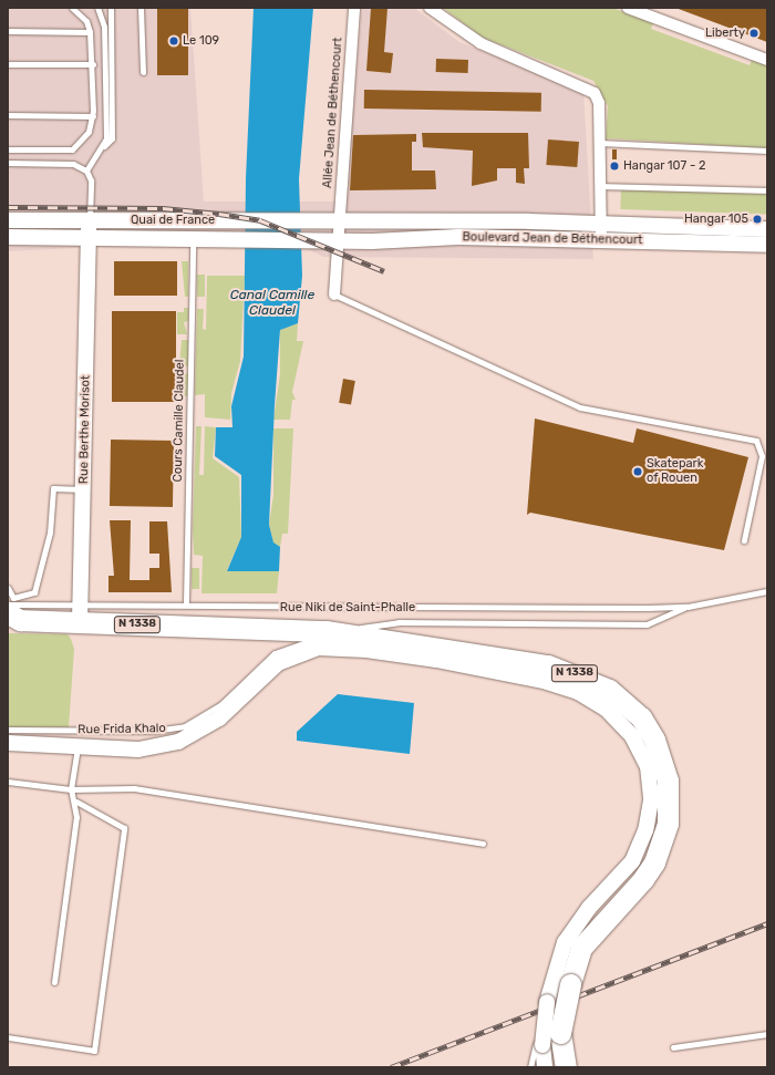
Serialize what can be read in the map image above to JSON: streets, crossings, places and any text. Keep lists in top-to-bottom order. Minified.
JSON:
{"streets":{"highway":["N 1338"],"main road":["Quai de France","Boulevard Jean de Béthencourt","Rue Berthe Morisot","Rue Frida Khalo"],"street":["Allée Jean de Béthencourt"],"lane":["Cours Camille Claudel","Rue Niki de Saint-Phalle"]},"crossings":[["Allée Jean de Béthencourt","Quai de France"],["Allée Jean de Béthencourt","Boulevard Jean de Béthencourt"],["Quai de France","Boulevard Jean de Béthencourt"],["Quai de France","Cours Camille Claudel"],["Quai de France","Rue Berthe Morisot"],["Rue Berthe Morisot","Rue Niki de Saint-Phalle"],["Rue Berthe Morisot","N 1338"],["Rue Niki de Saint-Phalle","N 1338"],["Rue Niki de Saint-Phalle","Rue Frida Khalo"],["N 1338","Rue Frida Khalo"]],"water":["Canal Camille Claudel"],"places":["Liberty","Le 109","Hangar 107 - 2","Hangar 105","Skatepark of Rouen"]}
